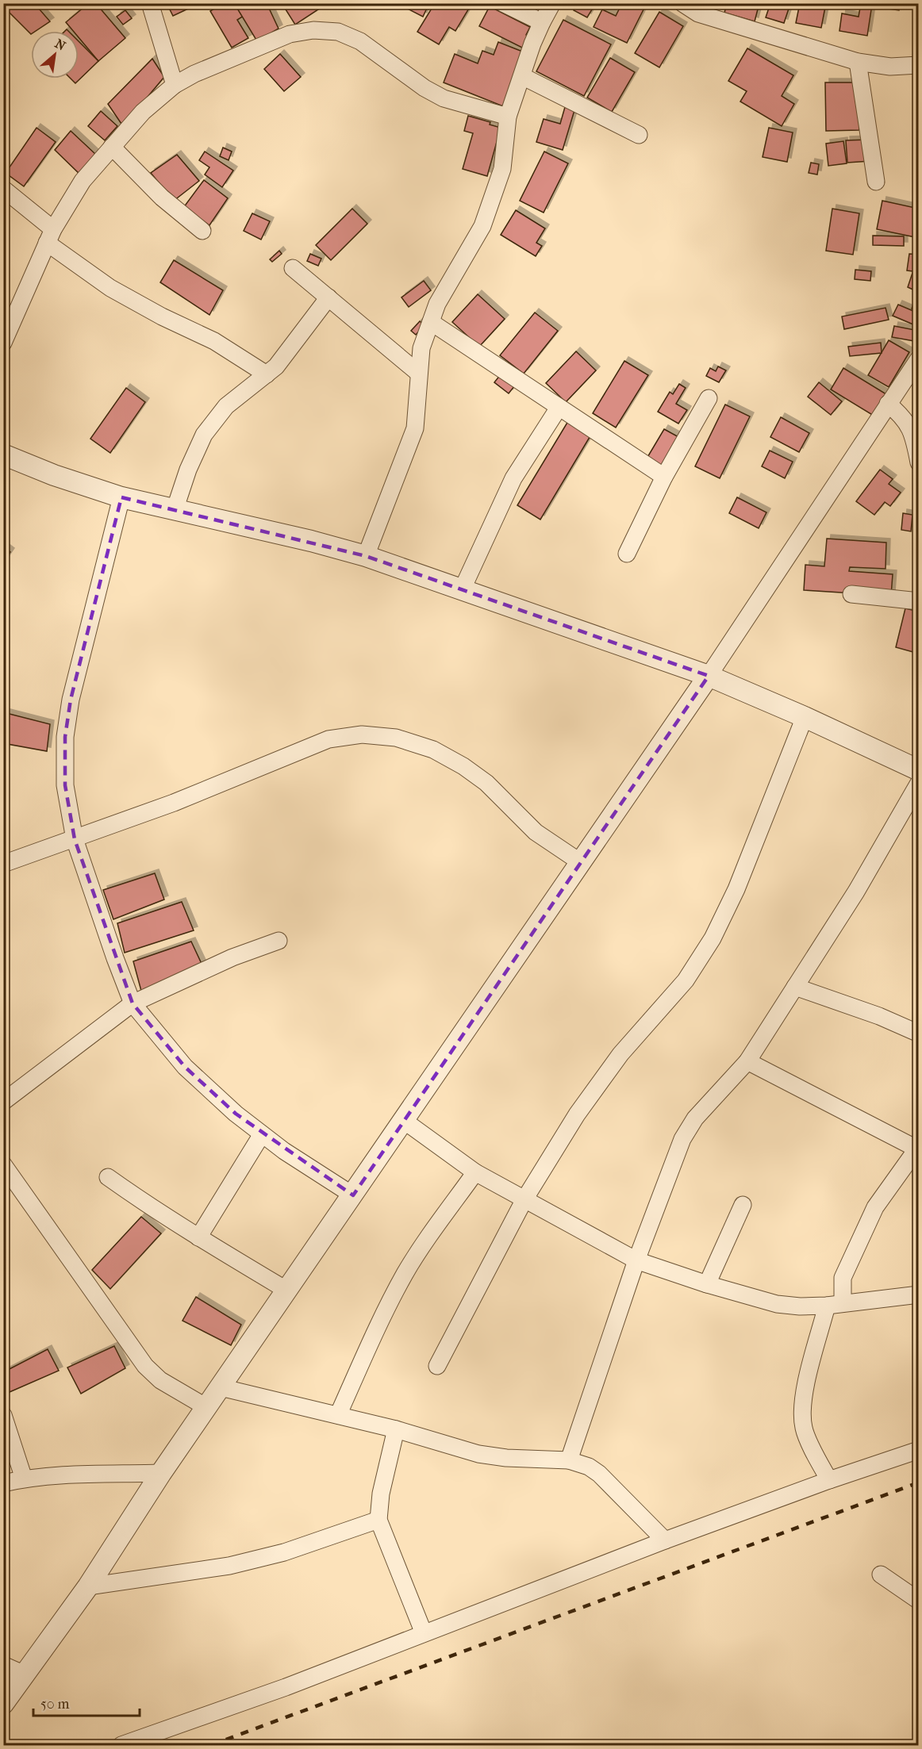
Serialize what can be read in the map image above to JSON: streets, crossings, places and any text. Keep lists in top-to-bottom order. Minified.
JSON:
{"scale_bar":"50 m","north":"top right"}
